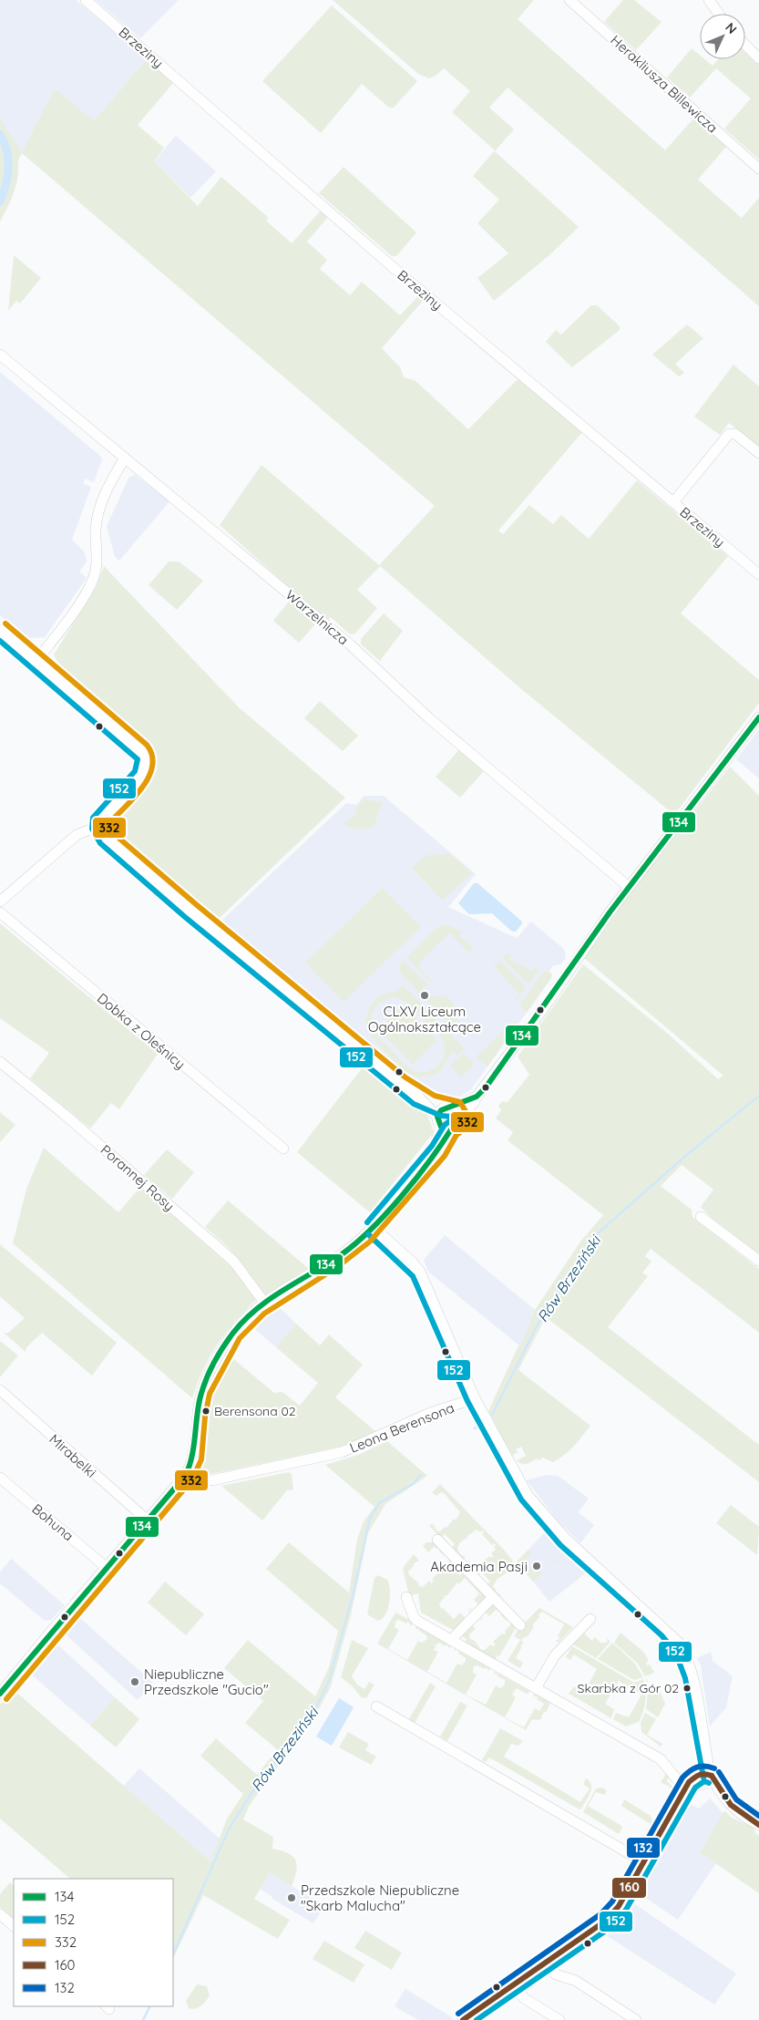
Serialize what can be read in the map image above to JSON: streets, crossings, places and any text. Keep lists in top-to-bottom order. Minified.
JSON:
{"streets":{"street":["Brzeziny","Herakliusza Billewicza","Warzelnicza","Dobka z Oleśnicy","Porannej Rosy","Leona Berensona","Mirabelki","Bohuna"]},"water":["Rów Brzeziński"],"places":["CLXV Liceum Ogólnokształcące","Berensona 02","Akademia Pasji","Niepubliczne Przedszkole \"Gucio\"","Skarbka z Gór 02","Przedszkole Niepubliczne \"Skarb Malucha\""],"lines":["transit line 332","transit line 152","transit line 134","transit line 132","transit line 160"],"legend":["134","152","332","160","132"],"north":"top right"}
